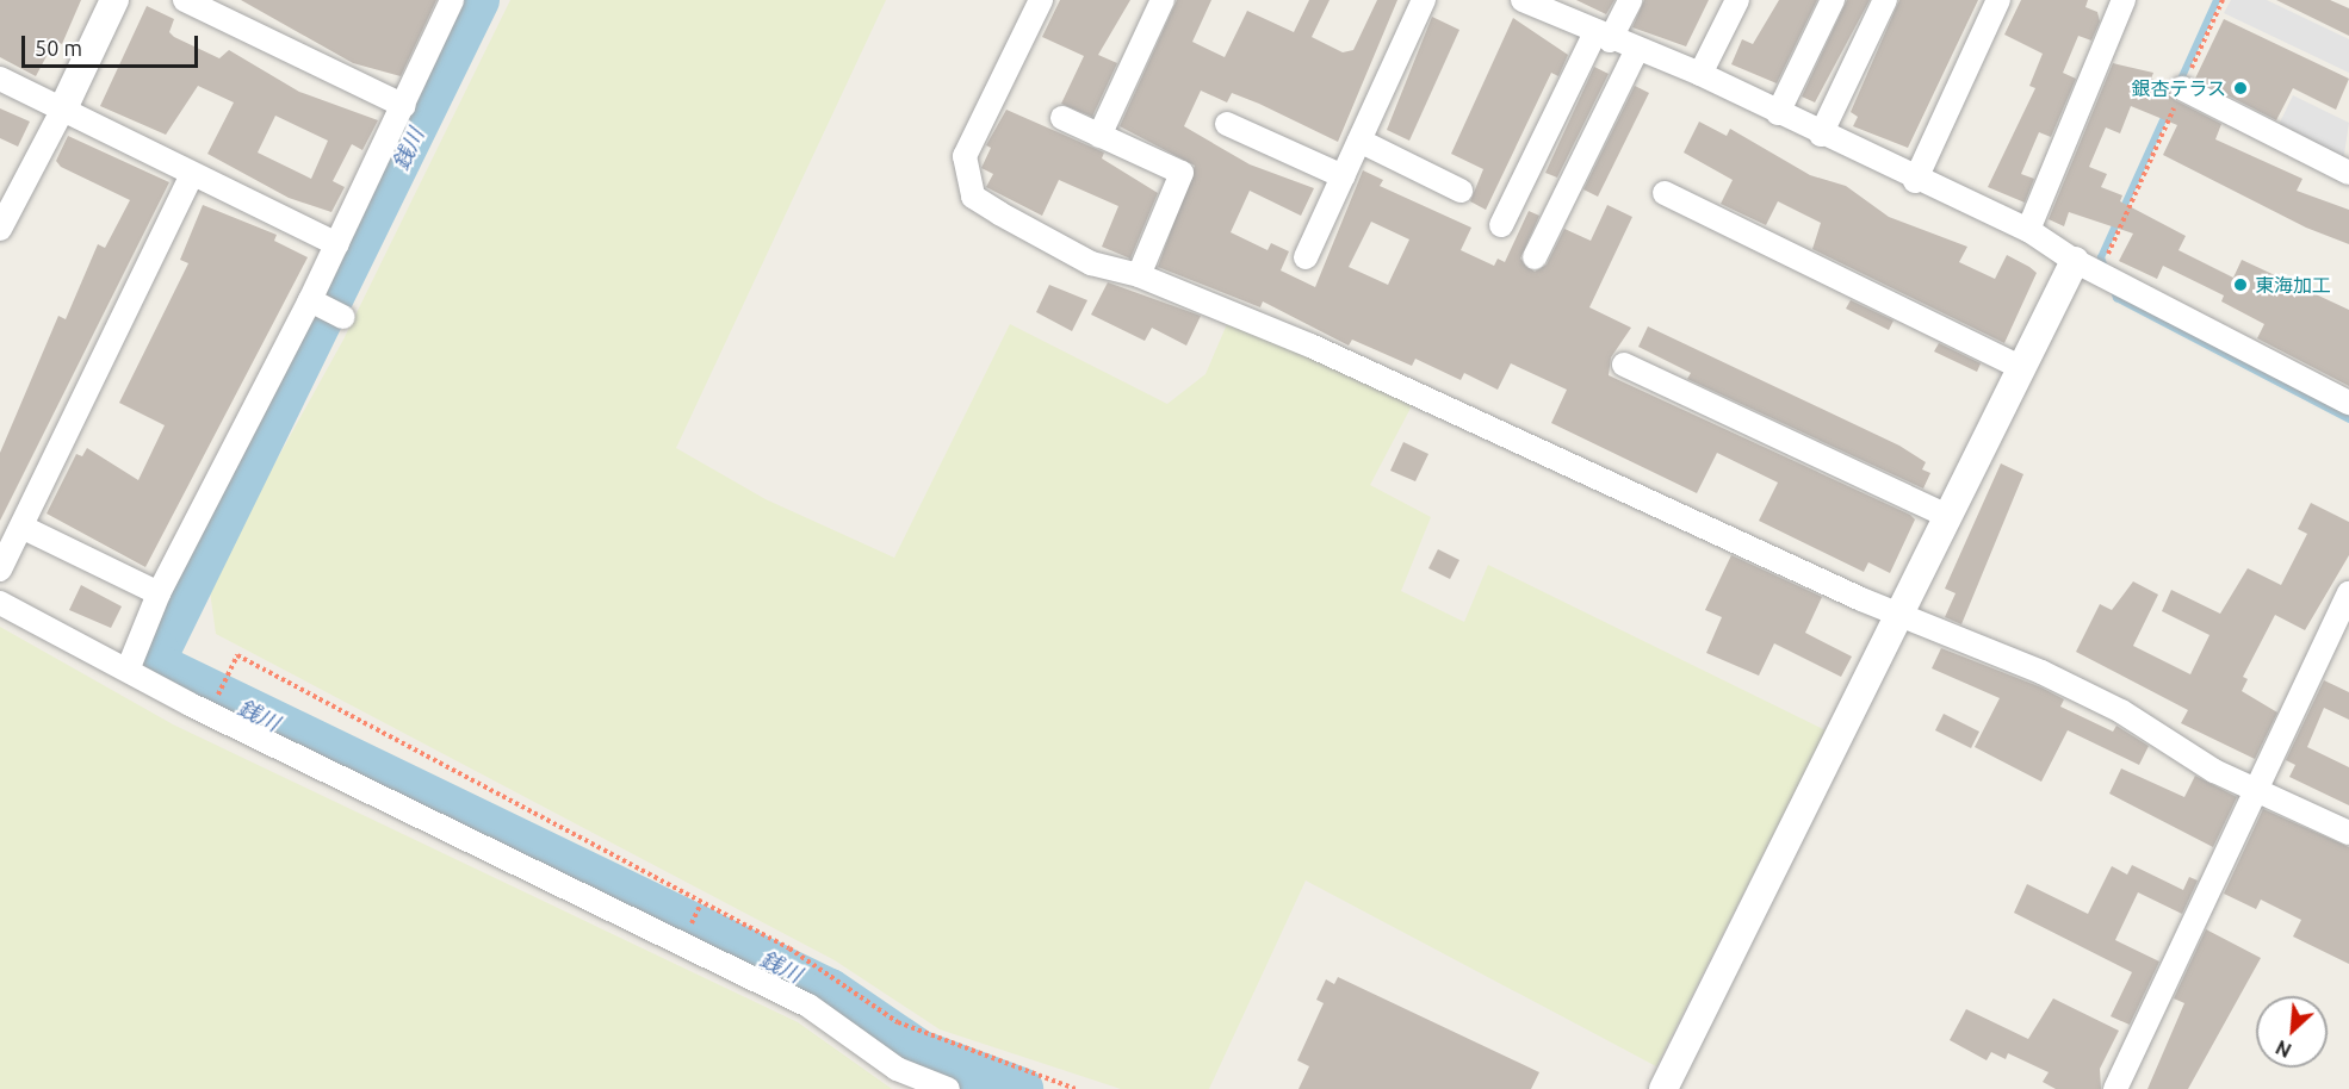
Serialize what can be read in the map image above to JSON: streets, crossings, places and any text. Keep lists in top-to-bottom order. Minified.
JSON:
{"water":["銭川"],"places":["銀杏テラス","東海加工"],"scale_bar":"50 m","north":"bottom left"}
